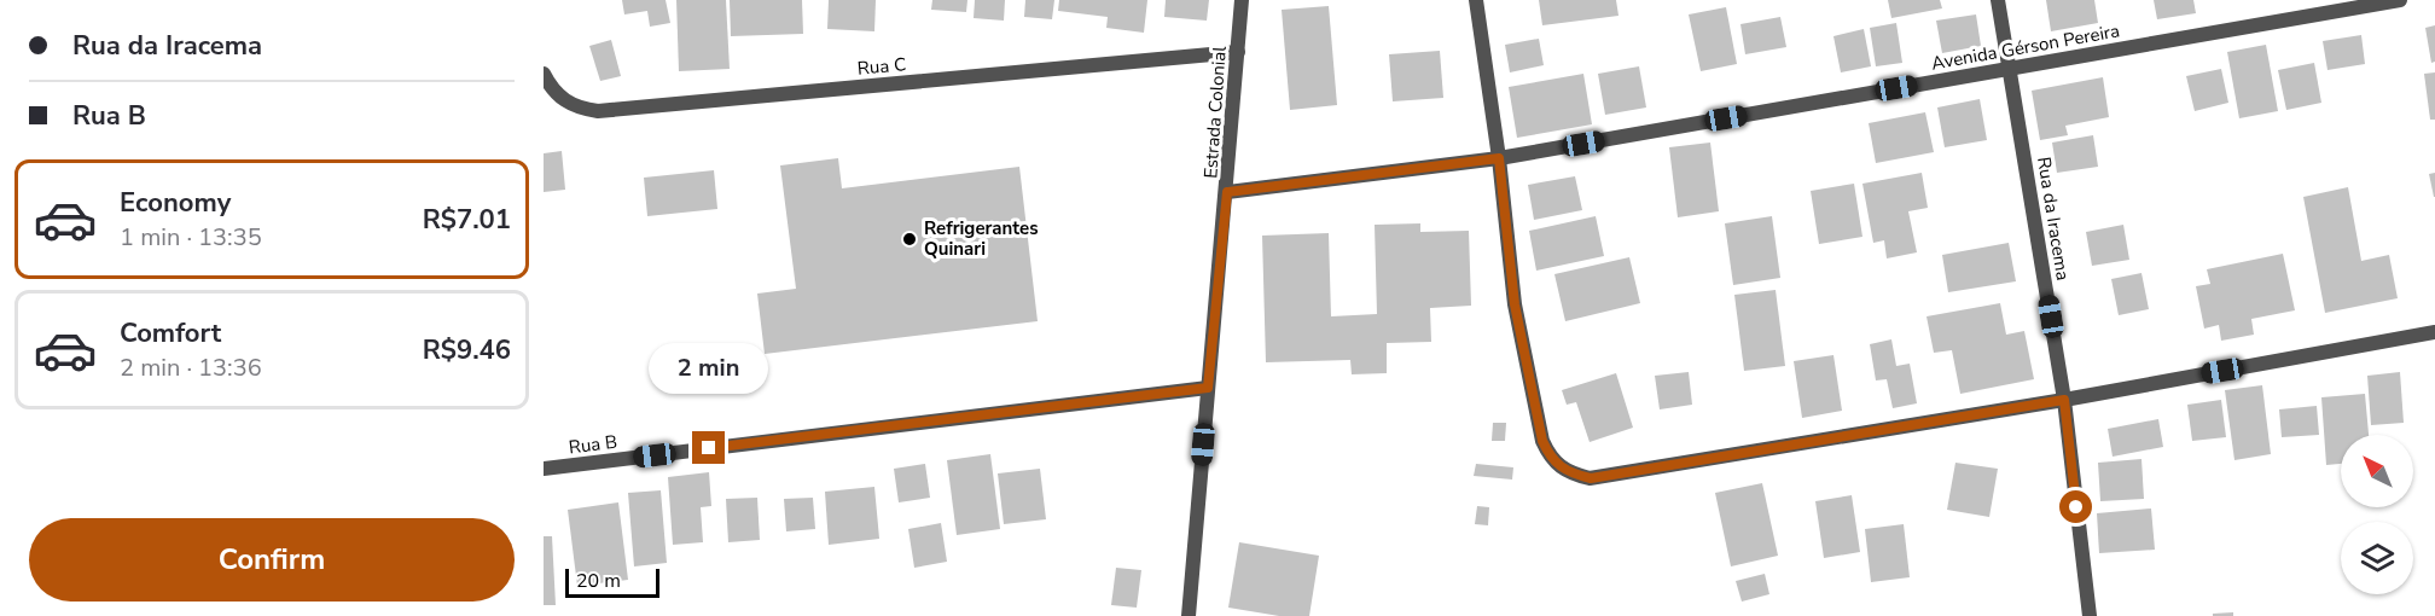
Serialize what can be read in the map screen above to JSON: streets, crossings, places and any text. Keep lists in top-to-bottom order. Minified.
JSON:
{"streets":{"street":["Avenida Gérson Pereira","Rua C","Estrada Colonial","Rua da Iracema","Rua B"]},"crossings":[["Avenida Gérson Pereira","Estrada Colonial"],["Avenida Gérson Pereira","Rua da Iracema"],["Rua C","Estrada Colonial"],["Estrada Colonial","Rua B"]],"places":["Refrigerantes Quinari"],"scale_bar":"20 m","north":"top left","page":{"banner":["Rua da Iracema","Rua B"],"list":[{"name":"Economy","note":"1 min · 13:35","value":"R$7.01"},{"name":"Comfort","note":"2 min · 13:36","value":"R$9.46"}],"bubble":"2 min","buttons":"Confirm","scale":"20 m"}}
